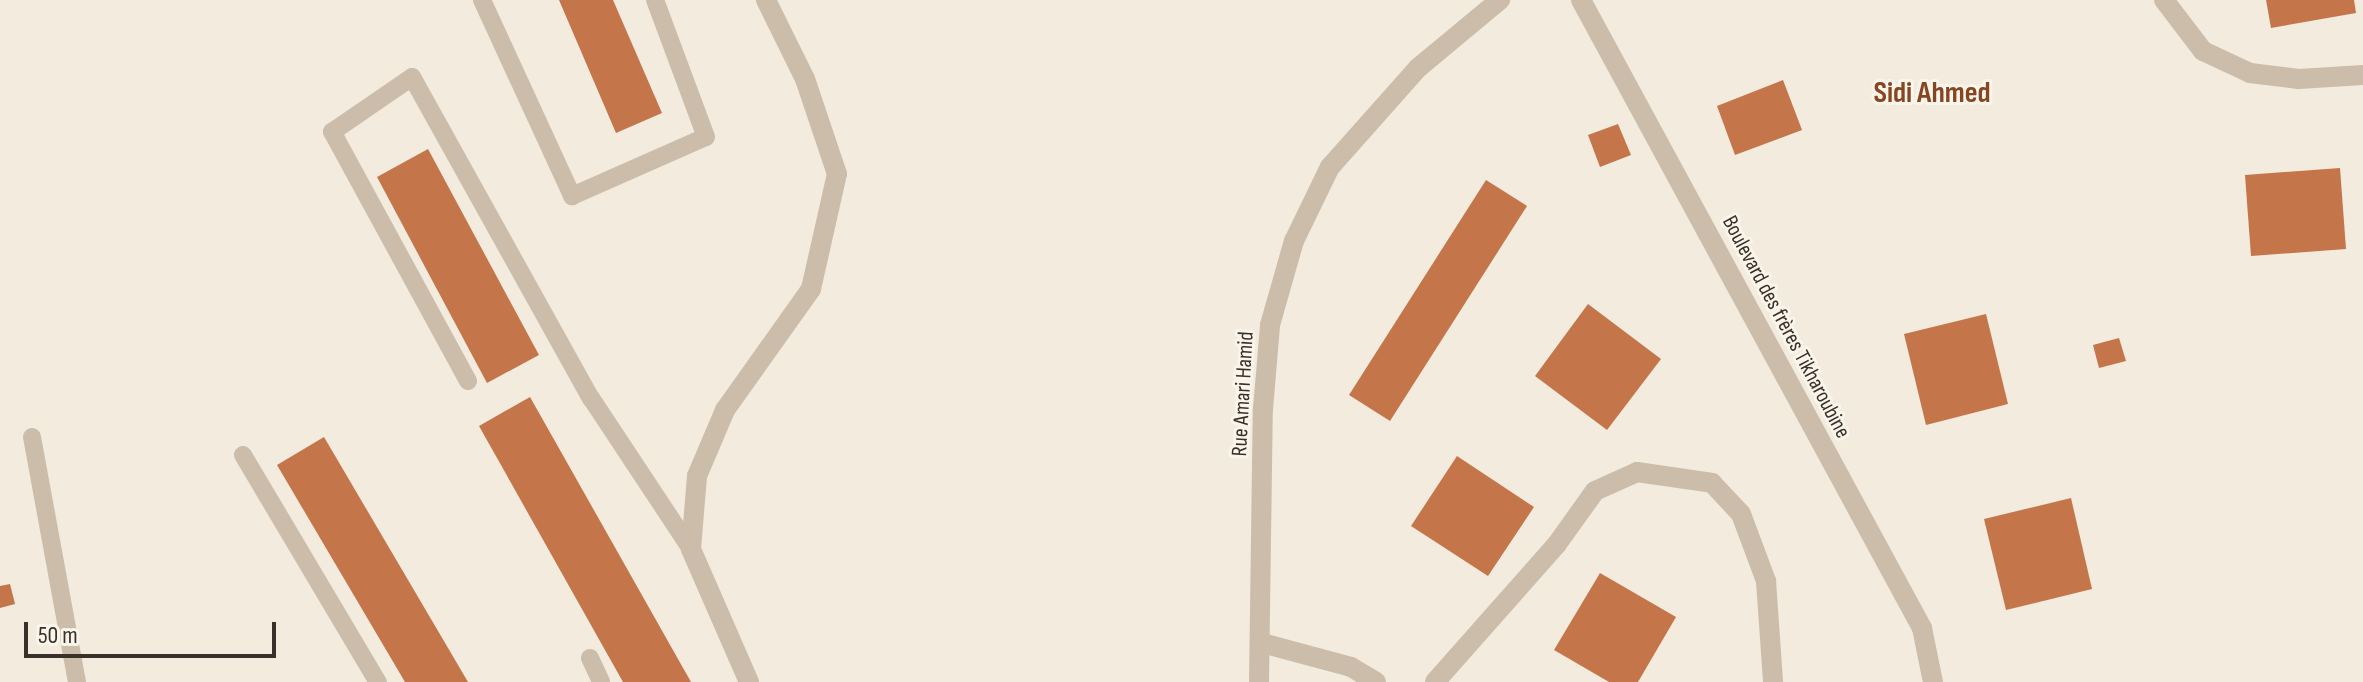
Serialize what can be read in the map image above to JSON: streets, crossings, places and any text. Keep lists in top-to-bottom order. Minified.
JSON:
{"streets":{"street":["Boulevard des frères Tikharoubine","Rue Amari Hamid"]},"districts":["Sidi Ahmed"],"scale_bar":"50 m"}
